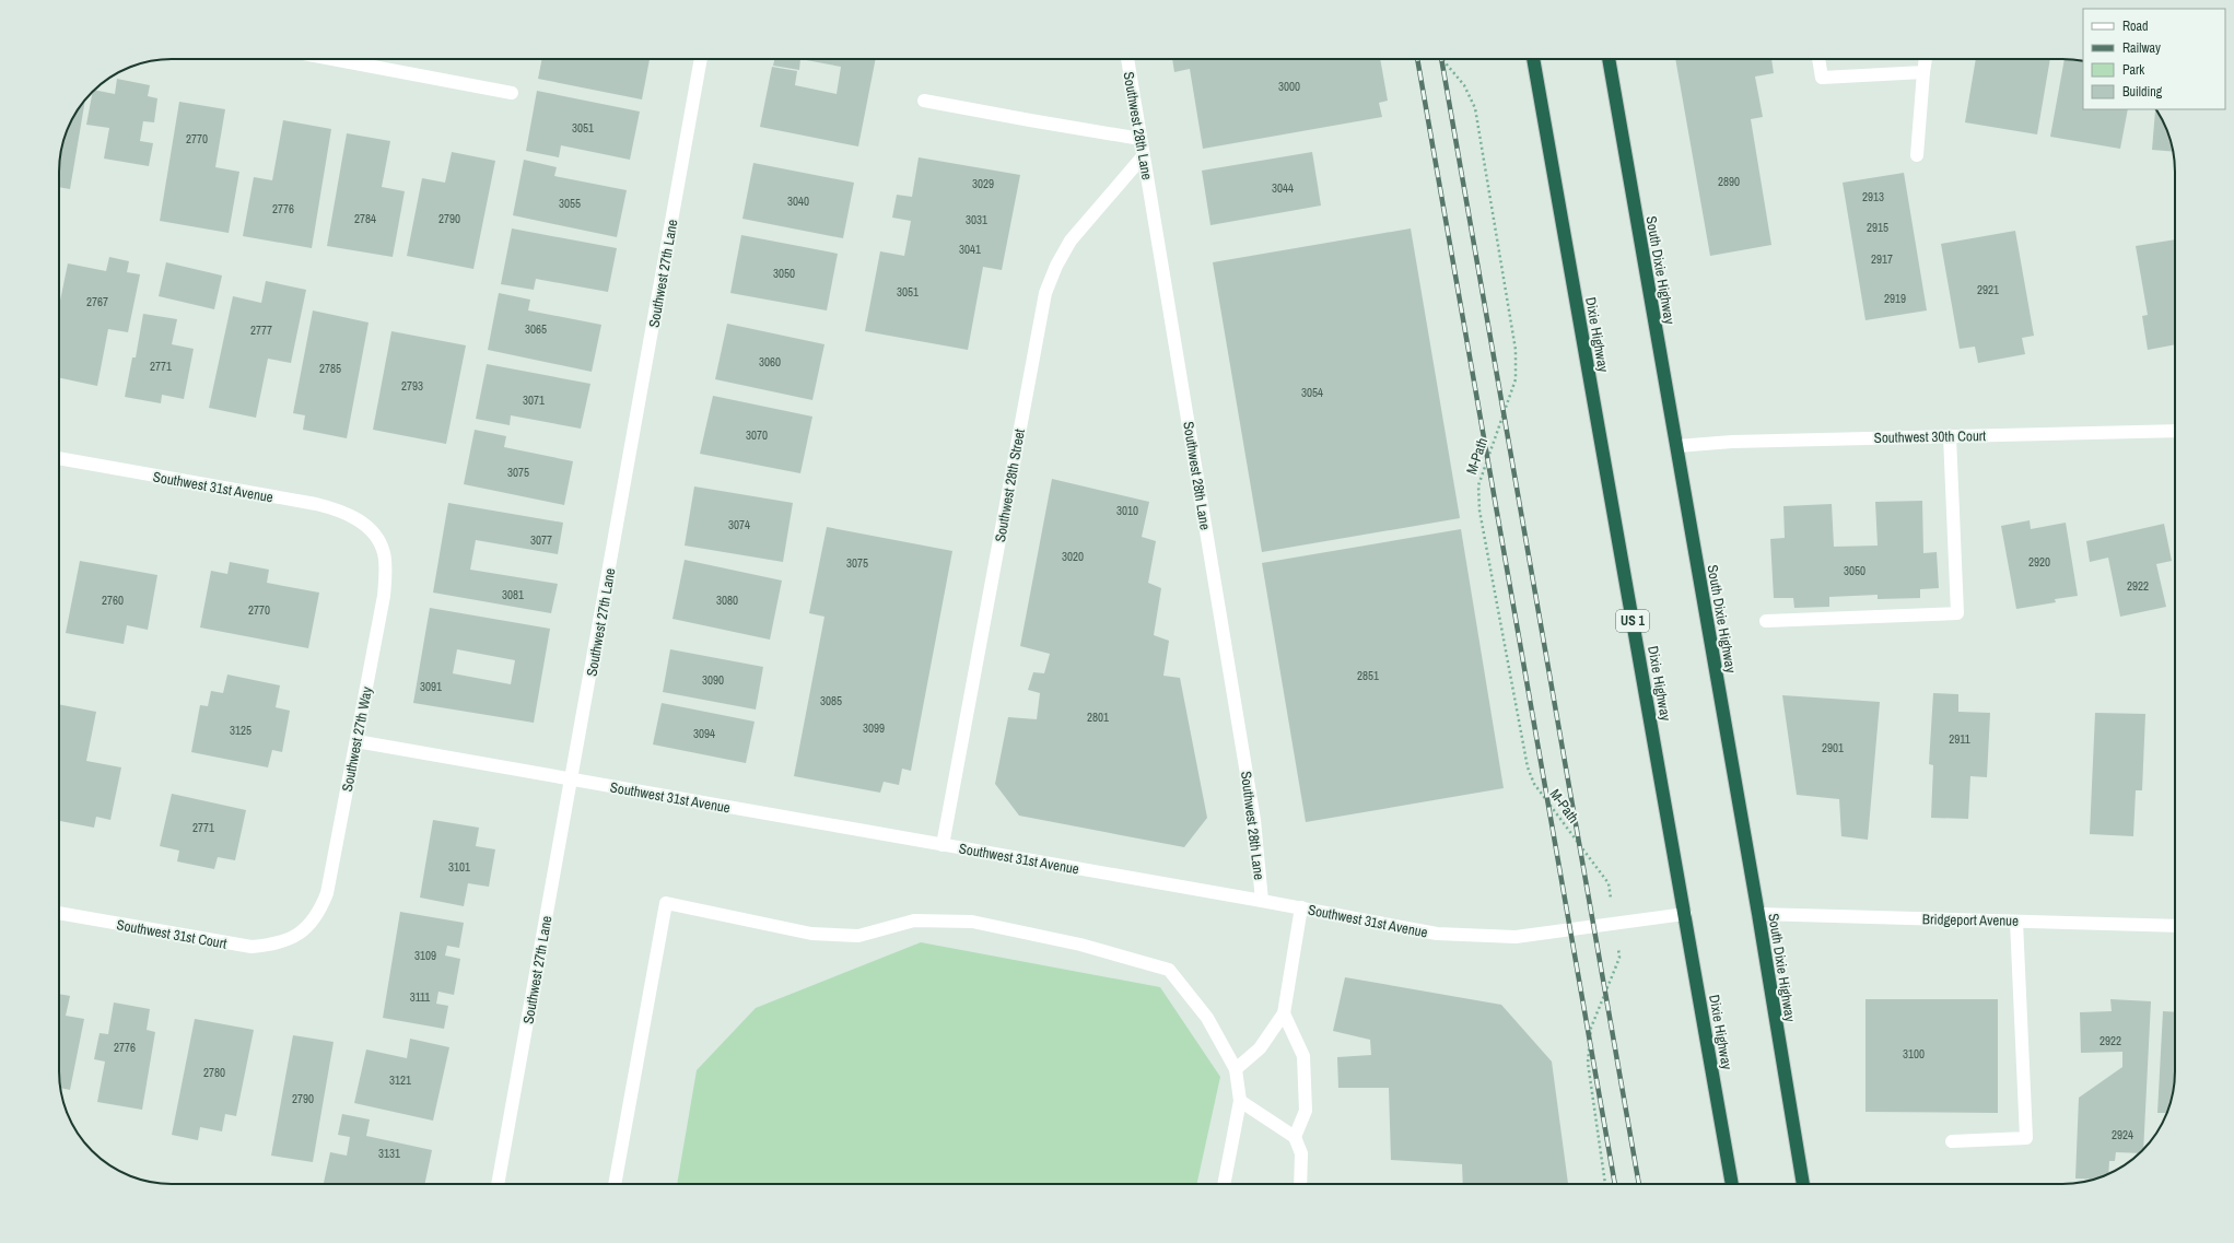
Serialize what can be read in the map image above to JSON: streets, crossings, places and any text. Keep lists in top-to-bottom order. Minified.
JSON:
{"streets":{"highway":["South Dixie Highway","Dixie Highway","US 1"],"street":["Southwest 28th Lane","Southwest 27th Lane","Southwest 30th Court","Southwest 28th Street","Southwest 31st Avenue","Southwest 27th Way","Bridgeport Avenue","Southwest 31st Court"],"path":["M-Path"]},"crossings":[["Southwest 28th Lane","Southwest 28th Street"],["Southwest 28th Lane","Southwest 31st Avenue"],["South Dixie Highway","Southwest 30th Court"],["South Dixie Highway","Bridgeport Avenue"],["Southwest 27th Lane","Southwest 31st Avenue"],["Dixie Highway","Southwest 31st Avenue"],["Southwest 28th Street","Southwest 31st Avenue"],["Southwest 31st Avenue","Southwest 27th Way"],["Southwest 27th Way","Southwest 31st Court"]],"house_numbers":["3000","3051","2770","2890","3029","3044","2913","3040","3055","2776","2784","2790","3031","2915","3041","2917","3050","2921","3051","2919","2767","3065","2777","3060","2771","2785","2793","3054","3071","3070","3075","3010","3074","3077","3020","2920","3075","3050","2922","3081","2760","3080","2770","2851","3090","3091","3085","2801","3099","3125","3094","2911","2901","2771","3101","3109","3111","2922","2776","3100","2780","3121","2790","2924","3131"],"legend":["Road","Railway","Park","Building"]}
